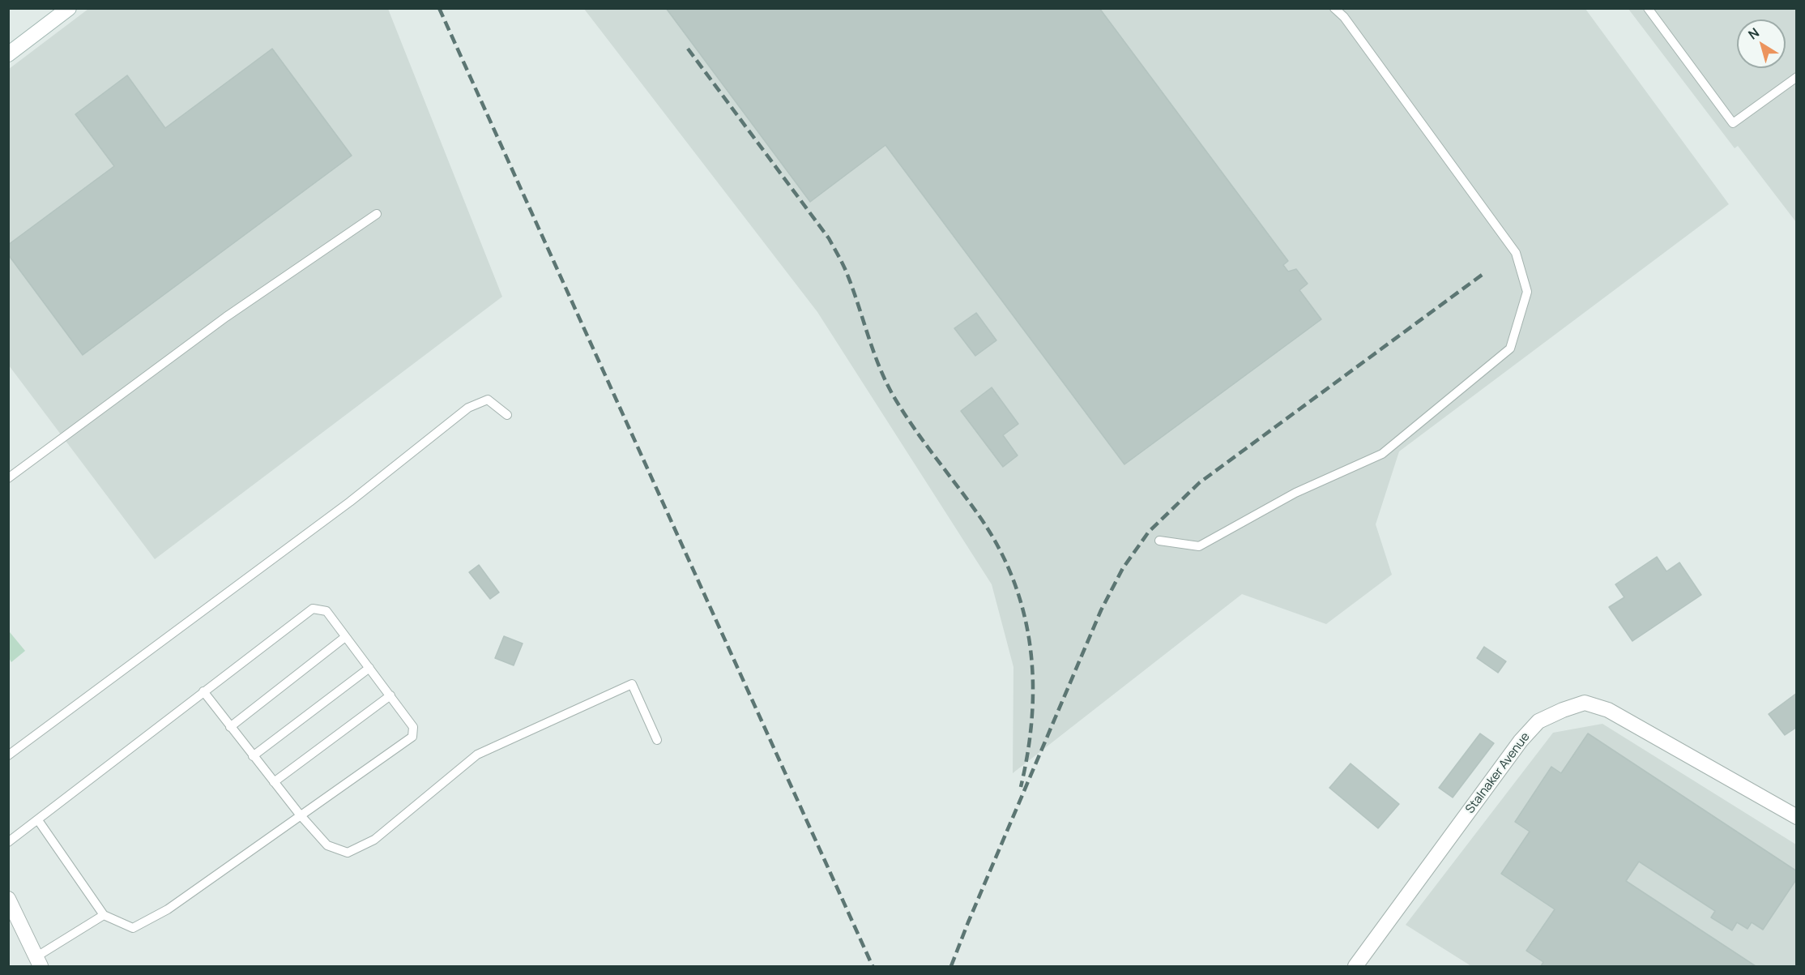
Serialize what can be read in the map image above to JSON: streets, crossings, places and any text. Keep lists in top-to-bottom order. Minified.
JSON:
{"streets":{"street":["Stalnaker Avenue"]},"north":"top left"}
